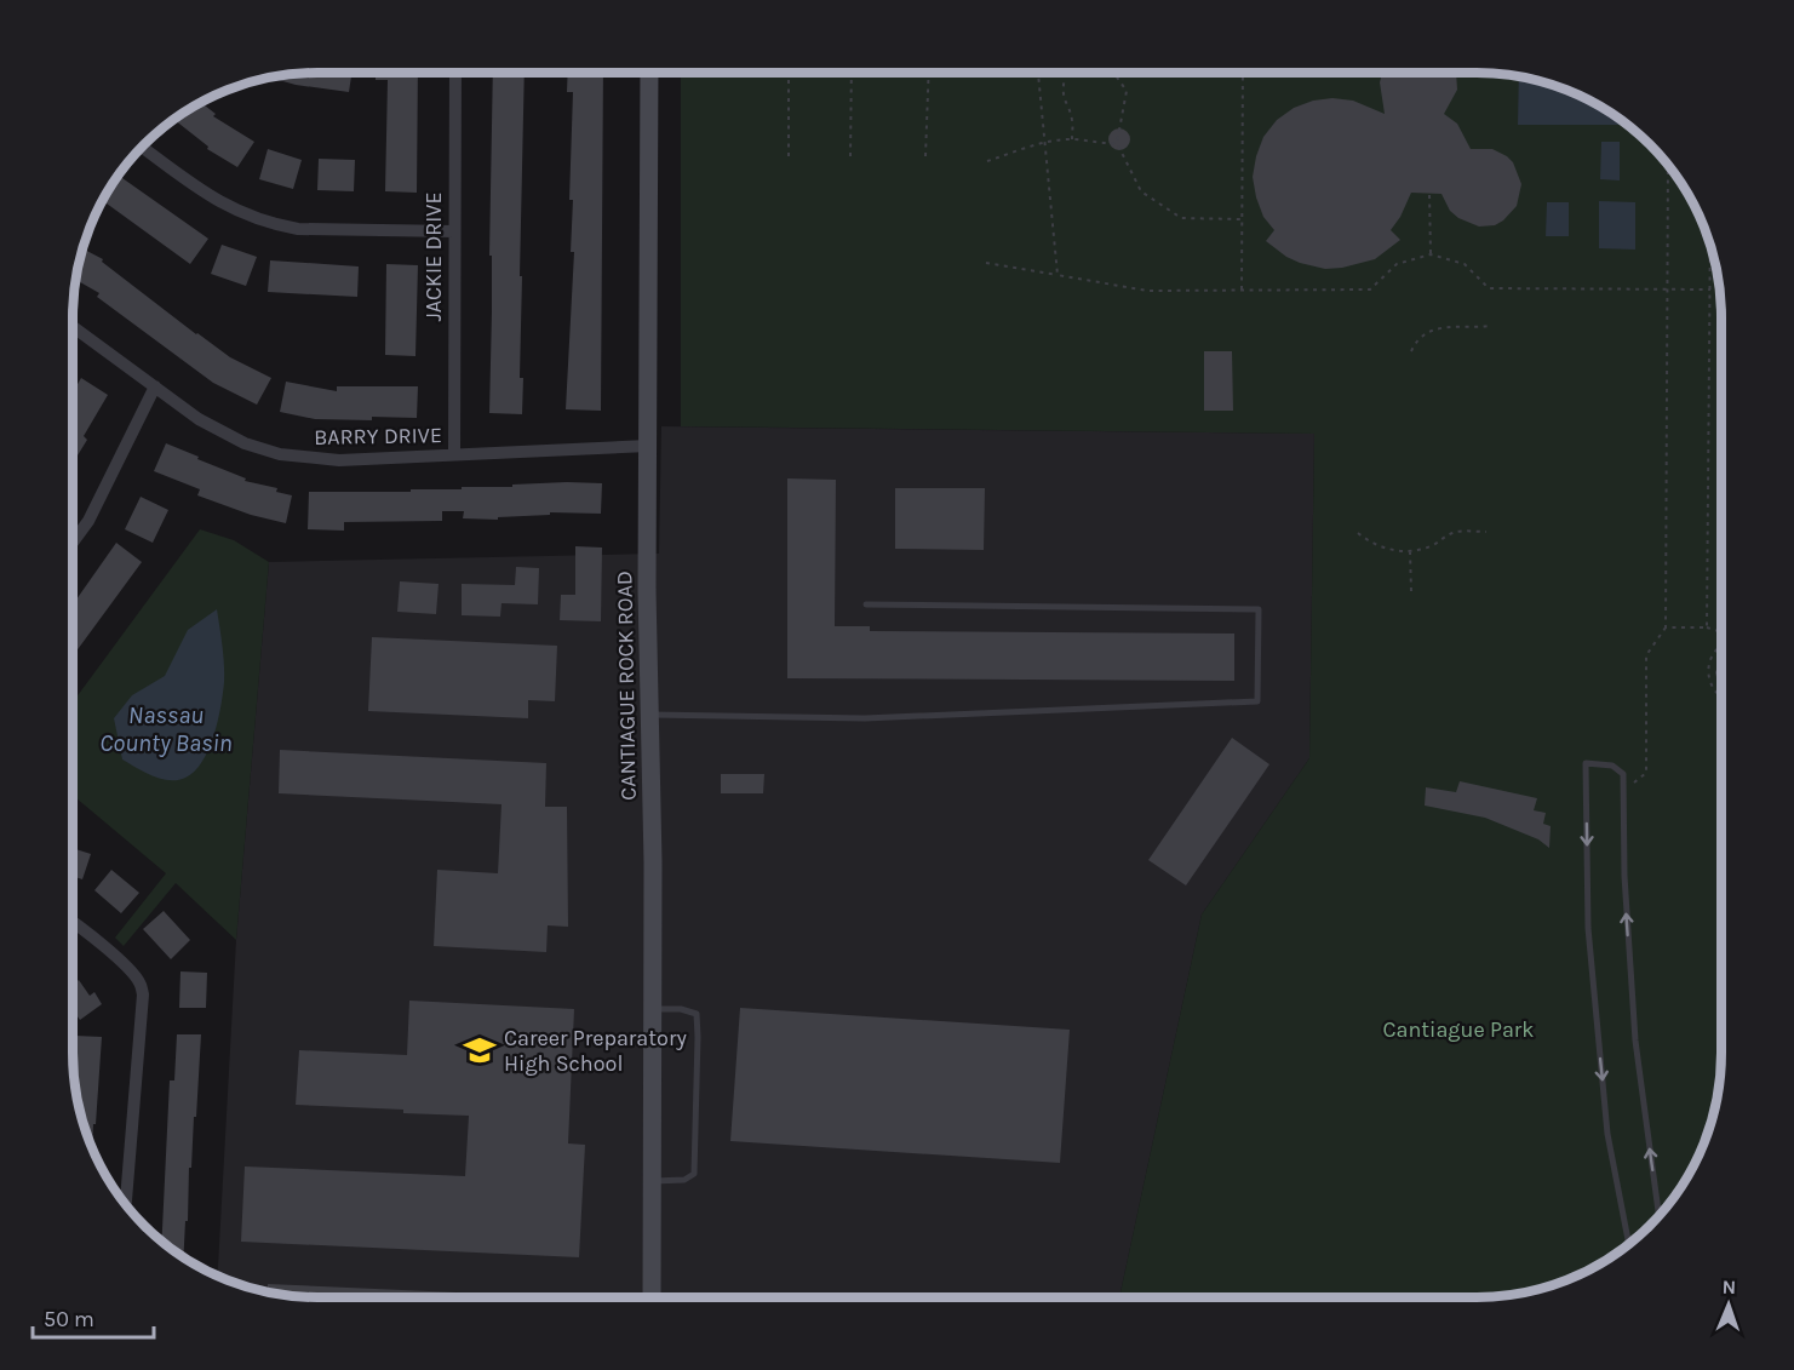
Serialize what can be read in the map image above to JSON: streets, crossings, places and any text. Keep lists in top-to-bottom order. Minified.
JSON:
{"streets":{"main road":["CANTIAGUE ROCK ROAD"],"street":["JACKIE DRIVE","BARRY DRIVE"]},"crossings":[["JACKIE DRIVE","BARRY DRIVE"],["BARRY DRIVE","CANTIAGUE ROCK ROAD"]],"water":["Nassau County Basin"],"parks":["Cantiague Park"],"places":{"school or university":["Career Preparatory High School"]},"scale_bar":"50 m","north":"top"}
